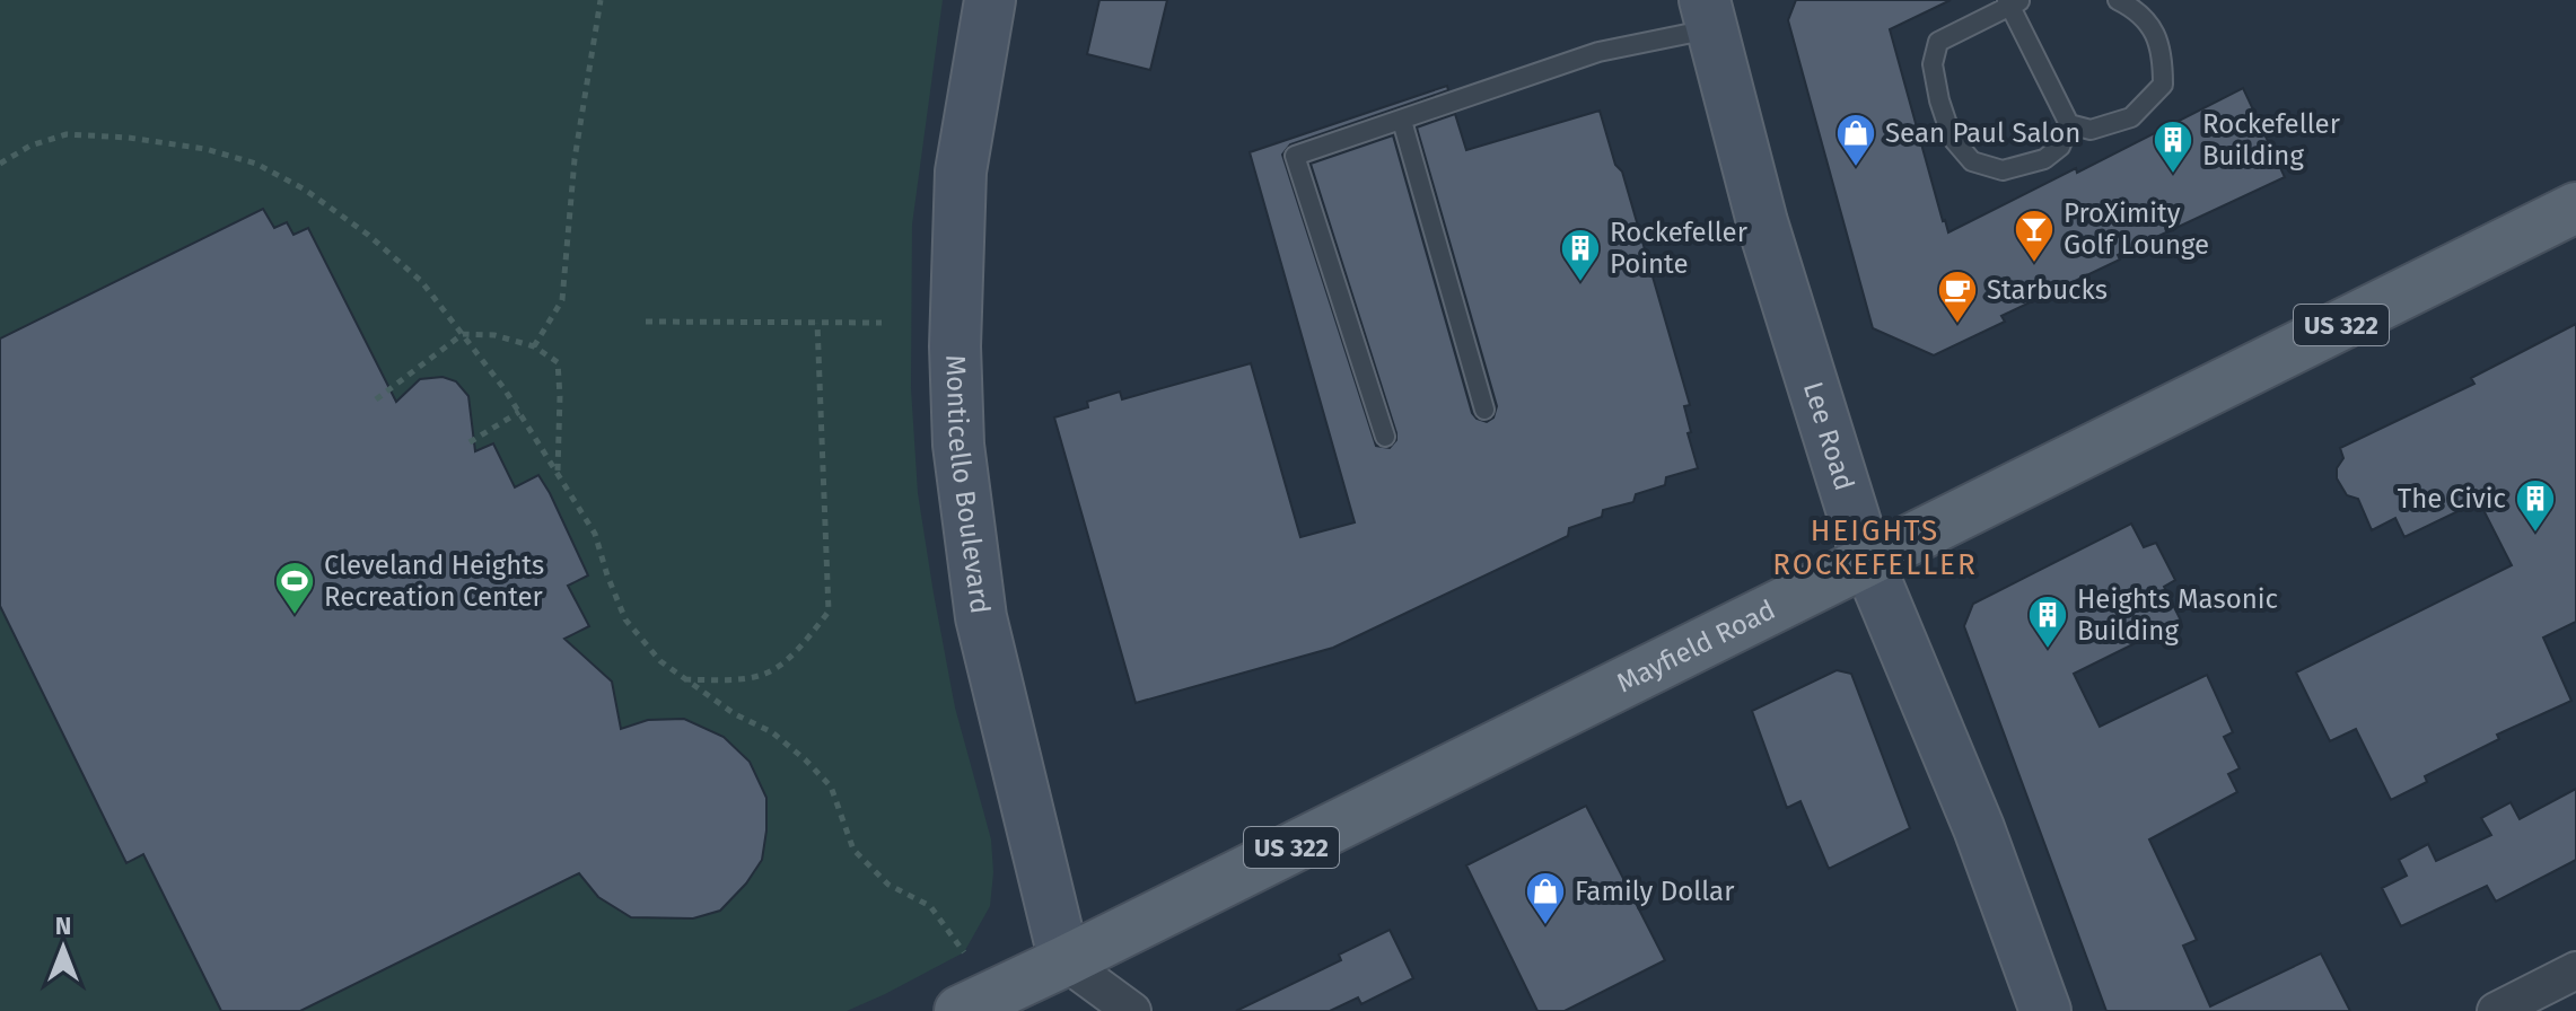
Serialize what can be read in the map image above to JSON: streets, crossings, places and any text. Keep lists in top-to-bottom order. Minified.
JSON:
{"streets":{"main road":["US 322","Lee Road","Monticello Boulevard","Mayfield Road"]},"crossings":[["Lee Road","Mayfield Road"],["Monticello Boulevard","Mayfield Road"]],"districts":["HEIGHTS ROCKEFELLER"],"places":{"shop":["Sean Paul Salon","Family Dollar"],"building":["Rockefeller Building","Rockefeller Pointe","The Civic","Heights Masonic Building"],"bar":["ProXimity Golf Lounge"],"cafe":["Starbucks"],"sports":["Cleveland Heights Recreation Center"]},"north":"top"}
